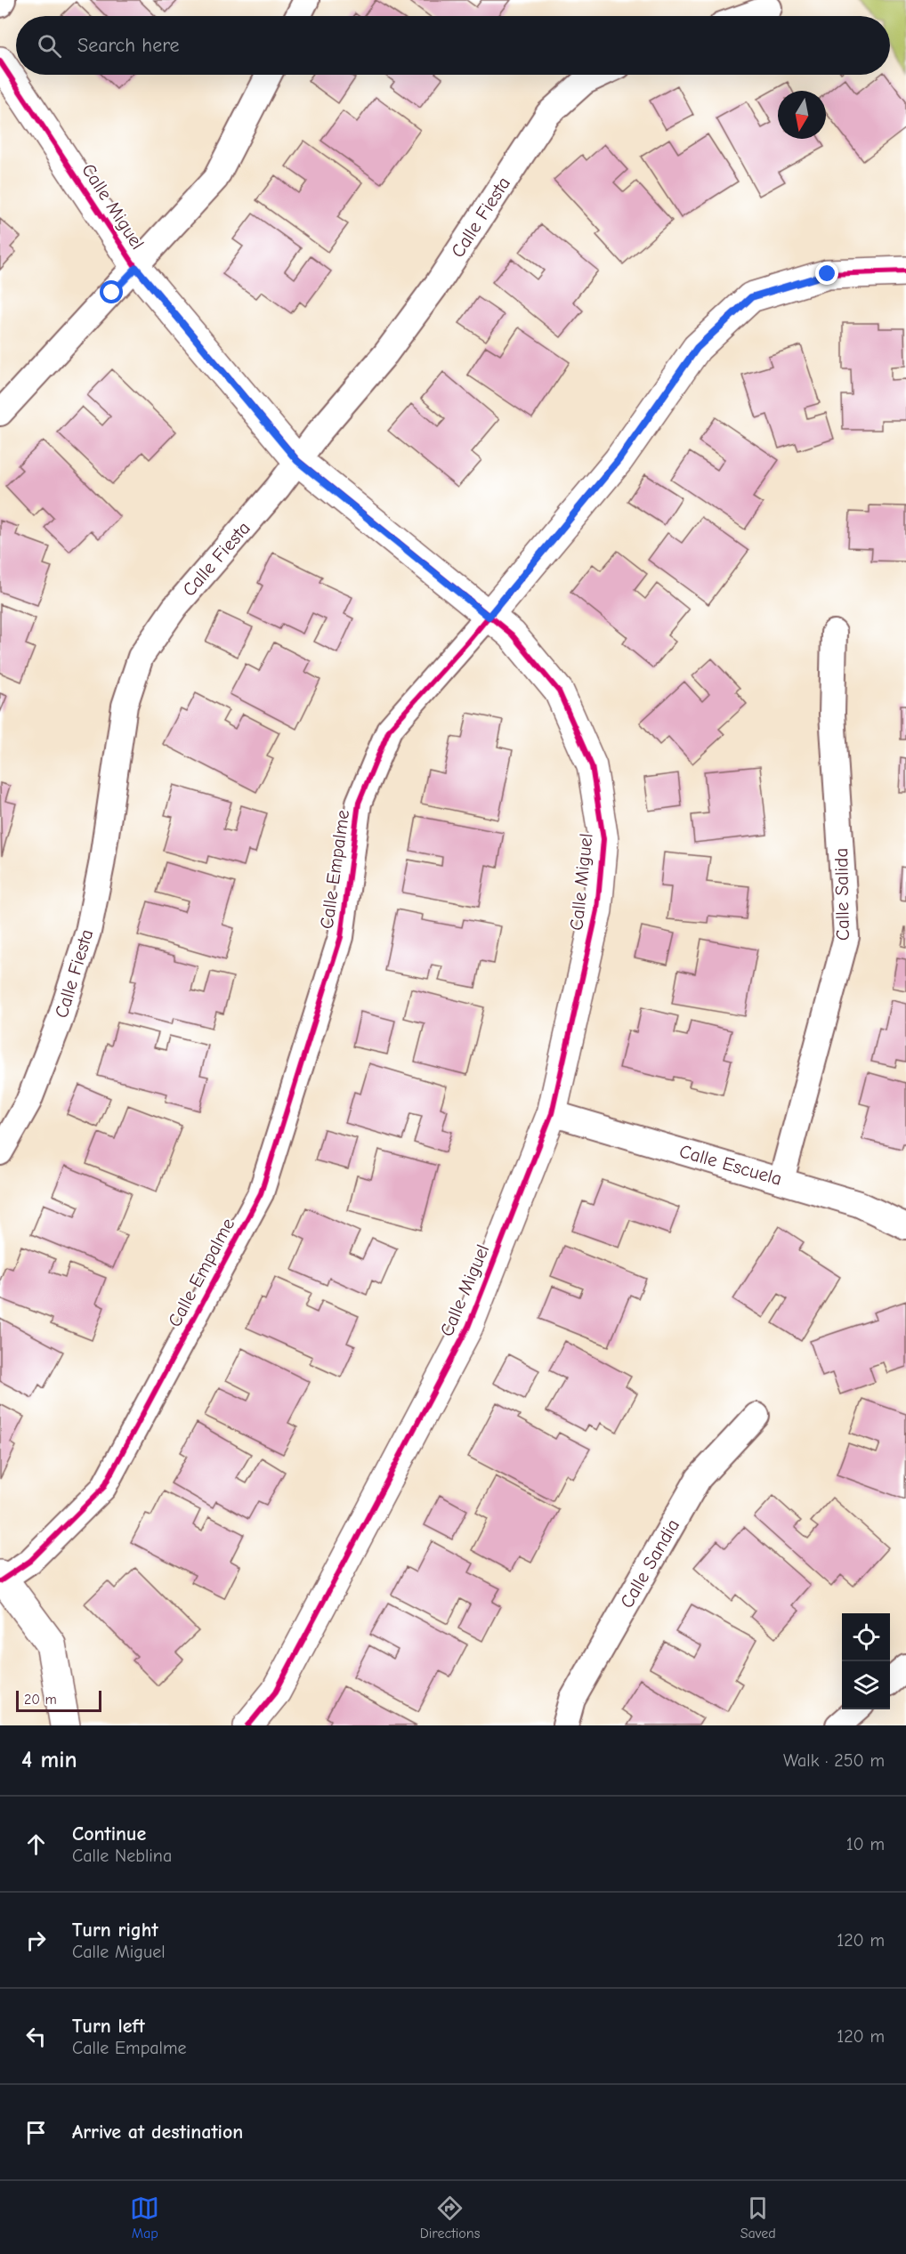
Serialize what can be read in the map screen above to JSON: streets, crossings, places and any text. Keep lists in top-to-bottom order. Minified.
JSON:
{"streets":{"street":["Calle Miguel","Calle Fiesta","Calle Empalme","Calle Salida","Calle Escuela","Calle Sandia"]},"crossings":[["Calle Miguel","Calle Fiesta"],["Calle Miguel","Calle Empalme"],["Calle Miguel","Calle Escuela"],["Calle Salida","Calle Escuela"]],"scale_bar":"20 m","north":"bottom","page":{"search":"Search here","scale":"20 m","heading":["4 min","Walk · 250 m"],"list":[["Continue","Calle Neblina","10 m"],["Turn right","Calle Miguel","120 m"],["Turn left","Calle Empalme","120 m"],"Arrive at destination"],"nav":["Map","Directions","Saved"]}}
